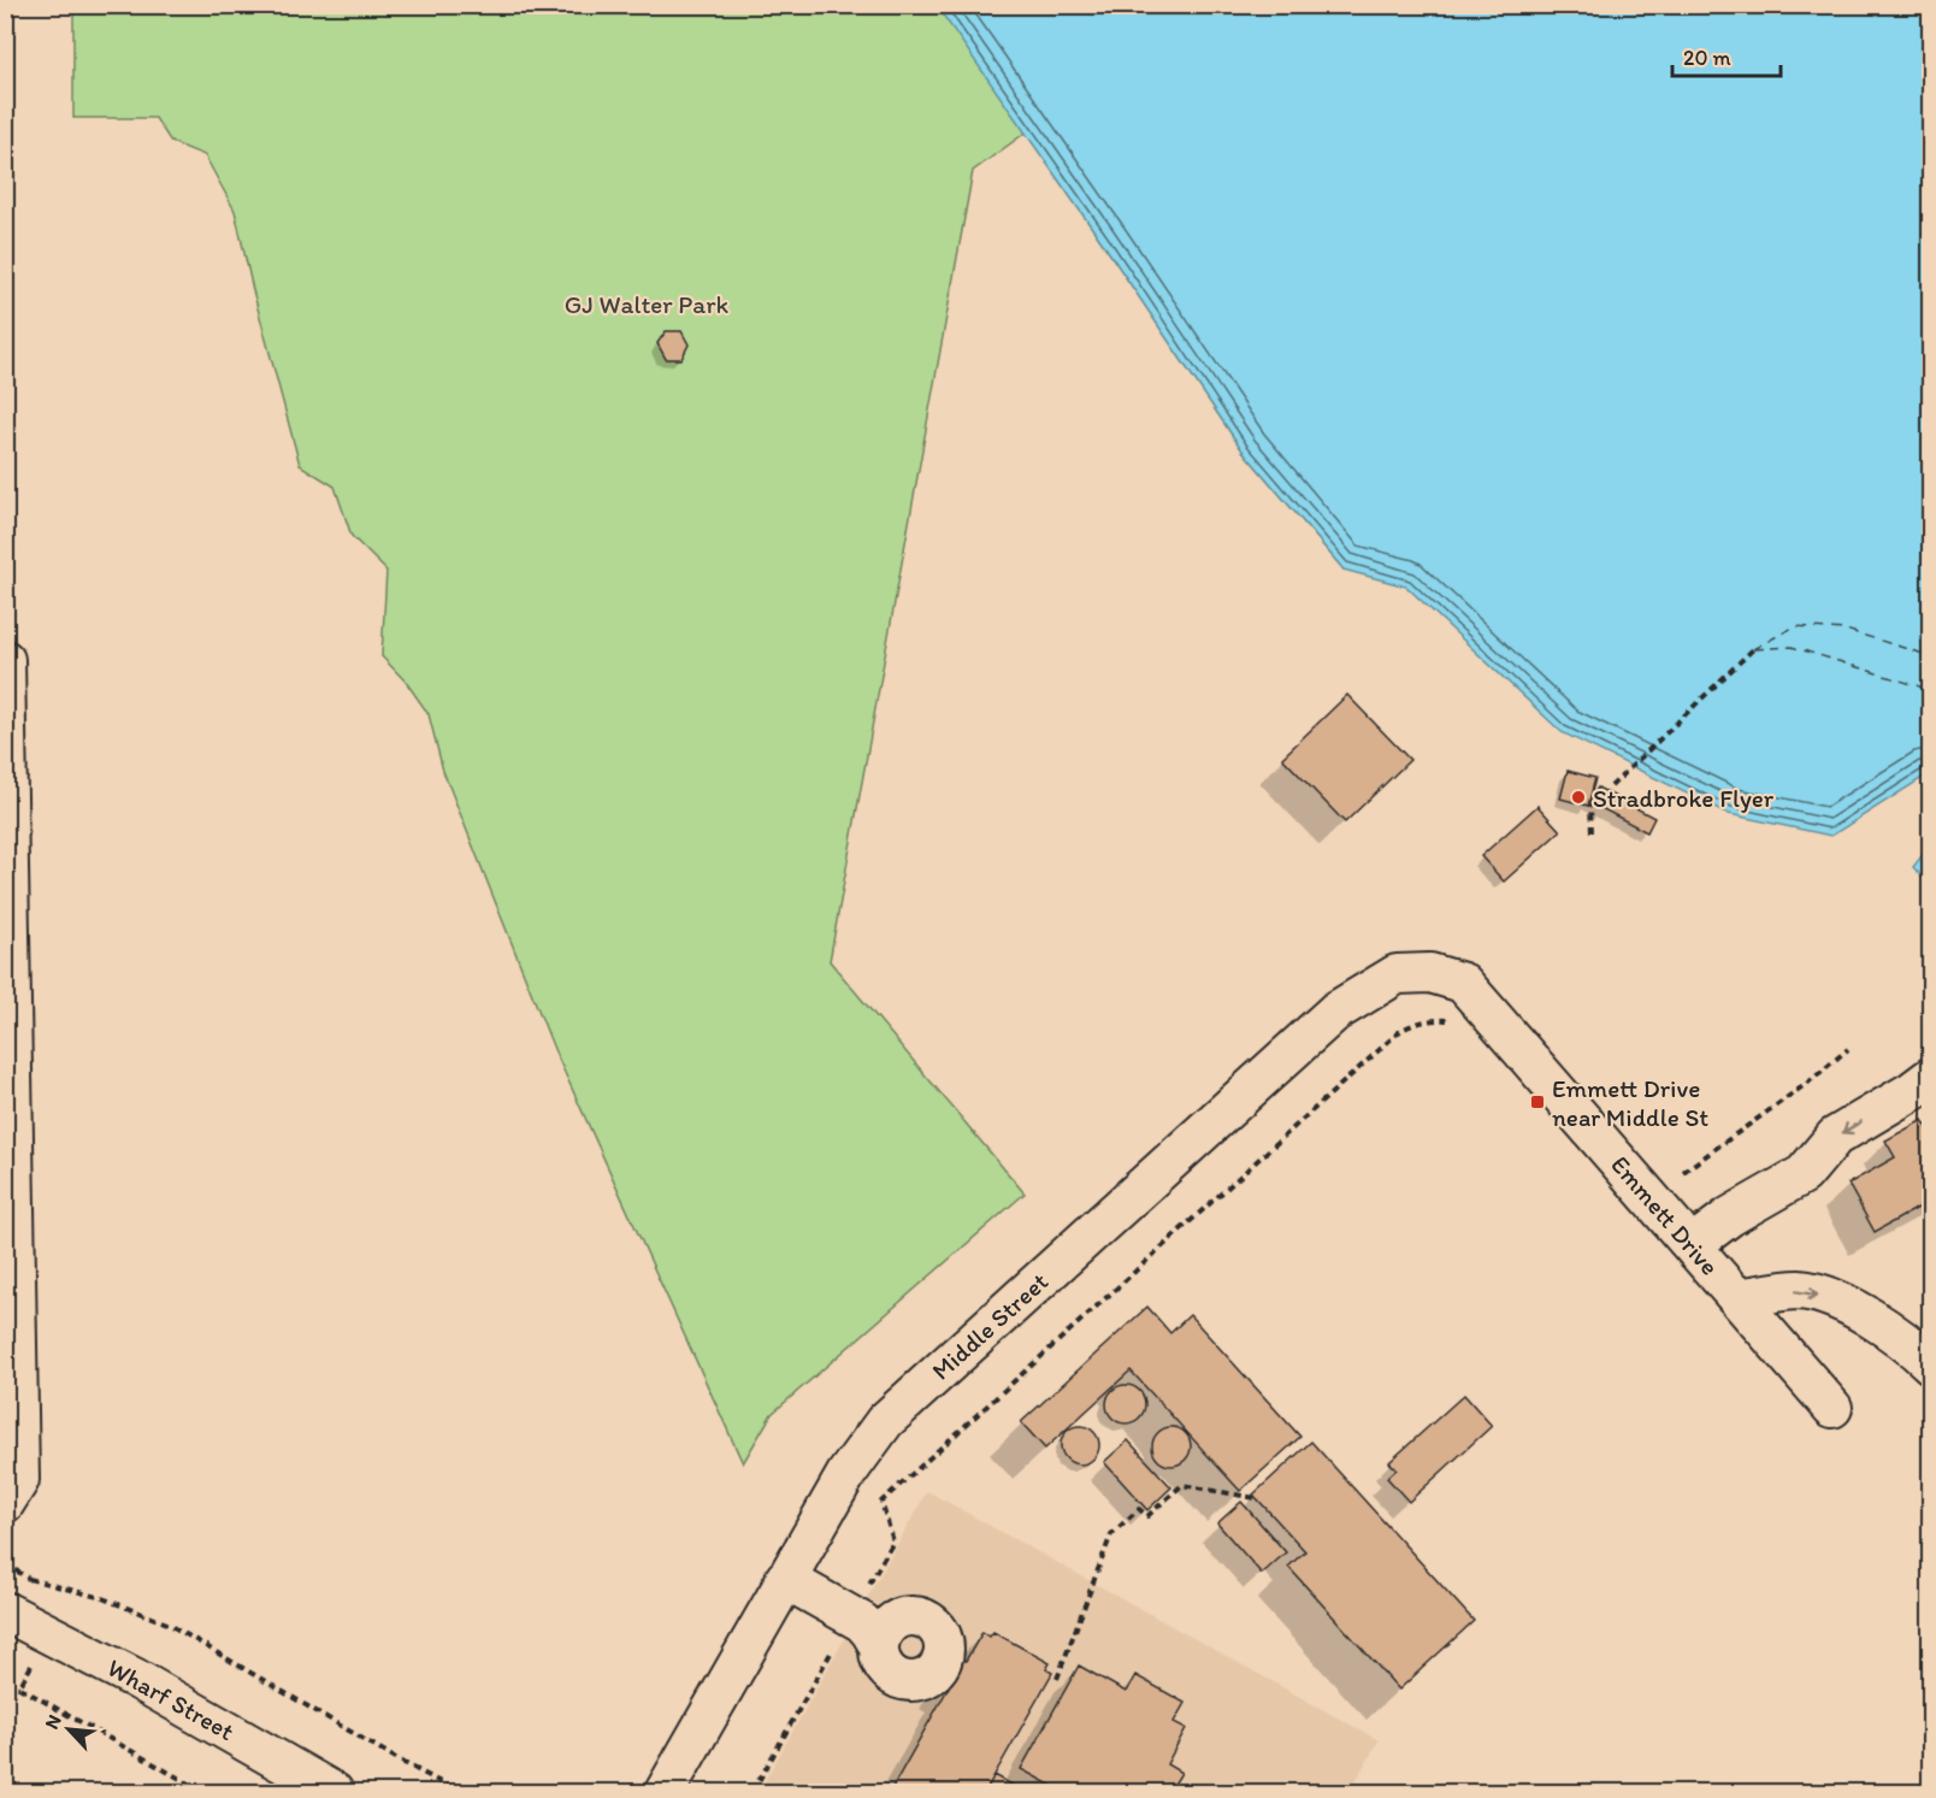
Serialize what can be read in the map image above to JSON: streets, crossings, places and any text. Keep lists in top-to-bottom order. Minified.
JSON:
{"streets":{"street":["Emmett Drive","Middle Street","Wharf Street"]},"crossings":[["Emmett Drive","Middle Street"]],"parks":["GJ Walter Park"],"places":{"other":["Stradbroke Flyer"],"transit":["Emmett Drive near Middle St"]},"scale_bar":"20 m","north":"top left"}
